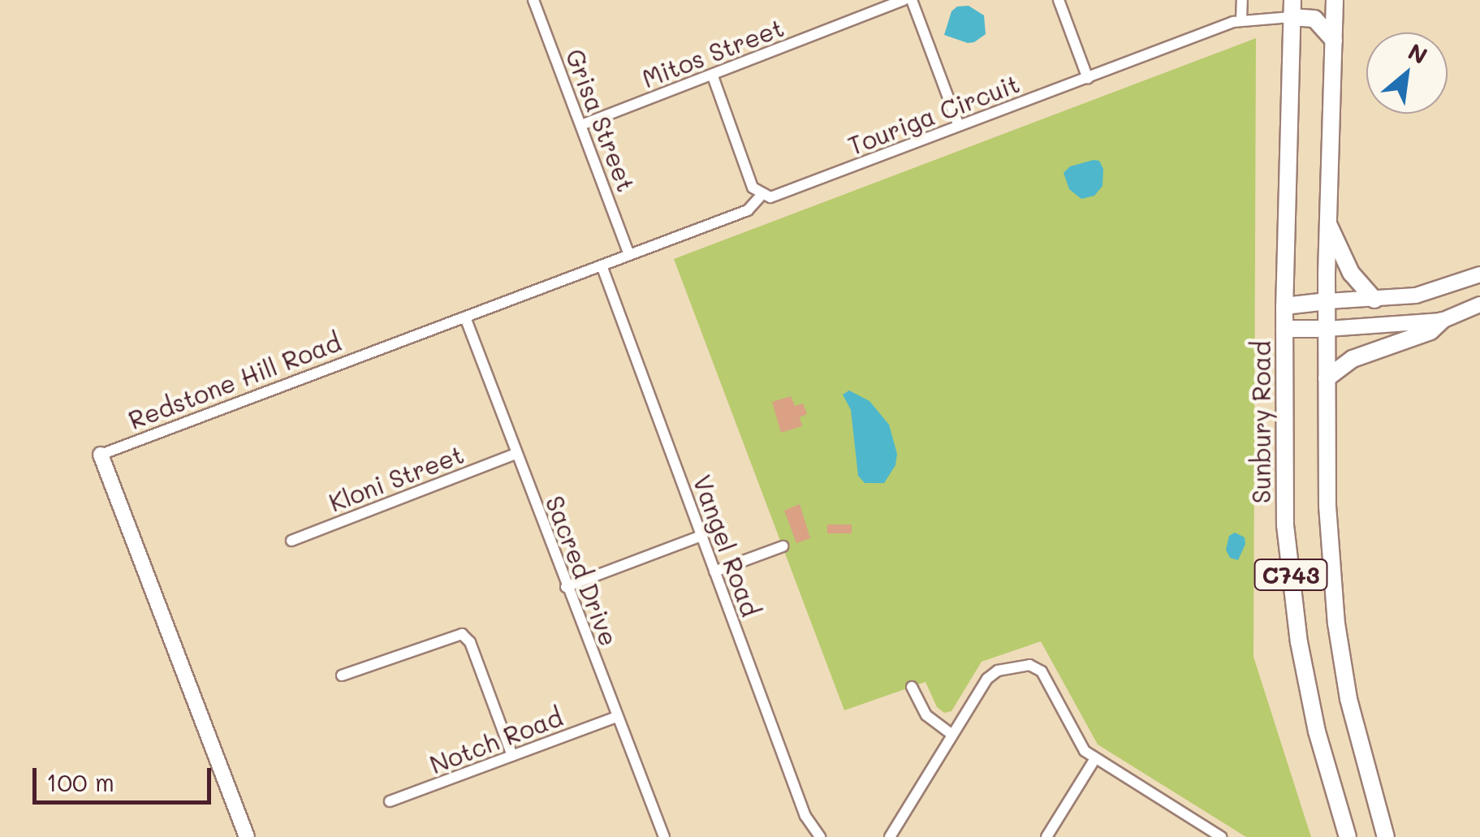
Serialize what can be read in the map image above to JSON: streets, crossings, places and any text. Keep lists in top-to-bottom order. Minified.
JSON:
{"streets":{"main road":["Sunbury Road","C743"],"street":["Mitos Street","Touriga Circuit","Grisa Street","Redstone Hill Road","Kloni Street","Vangel Road","Sacred Drive","Notch Road"]},"crossings":[["Mitos Street","Grisa Street"],["Touriga Circuit","Redstone Hill Road"],["Touriga Circuit","Sunbury Road"],["Grisa Street","Redstone Hill Road"],["Redstone Hill Road","Vangel Road"],["Redstone Hill Road","Sacred Drive"],["Kloni Street","Sacred Drive"],["Sacred Drive","Notch Road"]],"scale_bar":"100 m","north":"top right"}
